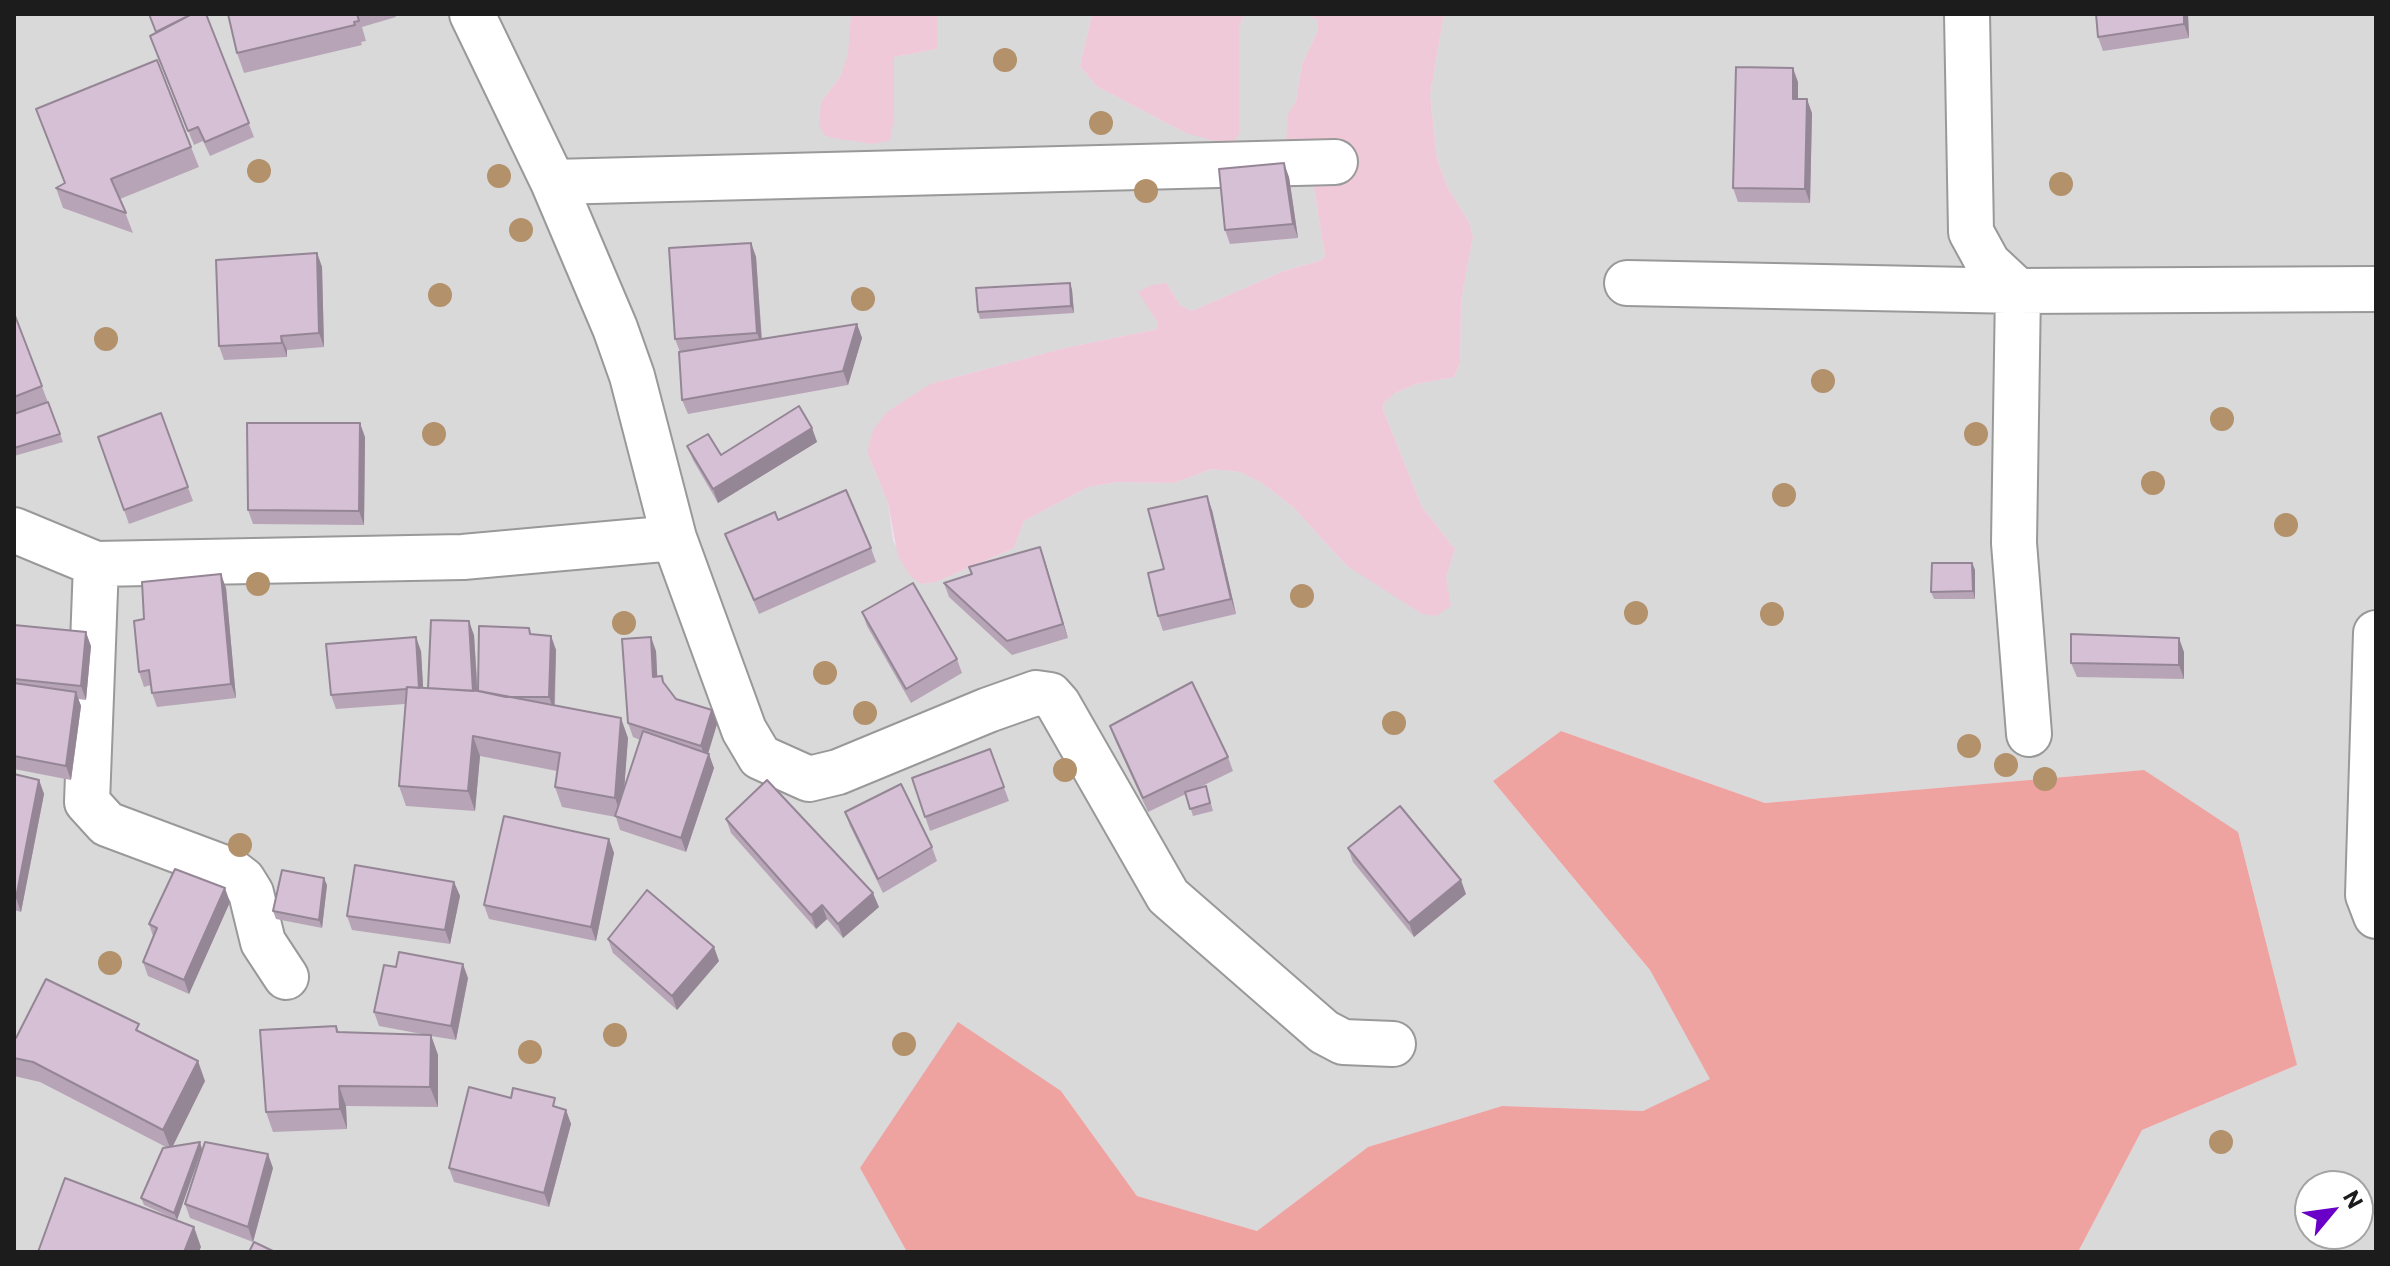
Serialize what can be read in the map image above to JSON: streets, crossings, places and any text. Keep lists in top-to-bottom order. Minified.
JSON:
{"north":"top right"}
